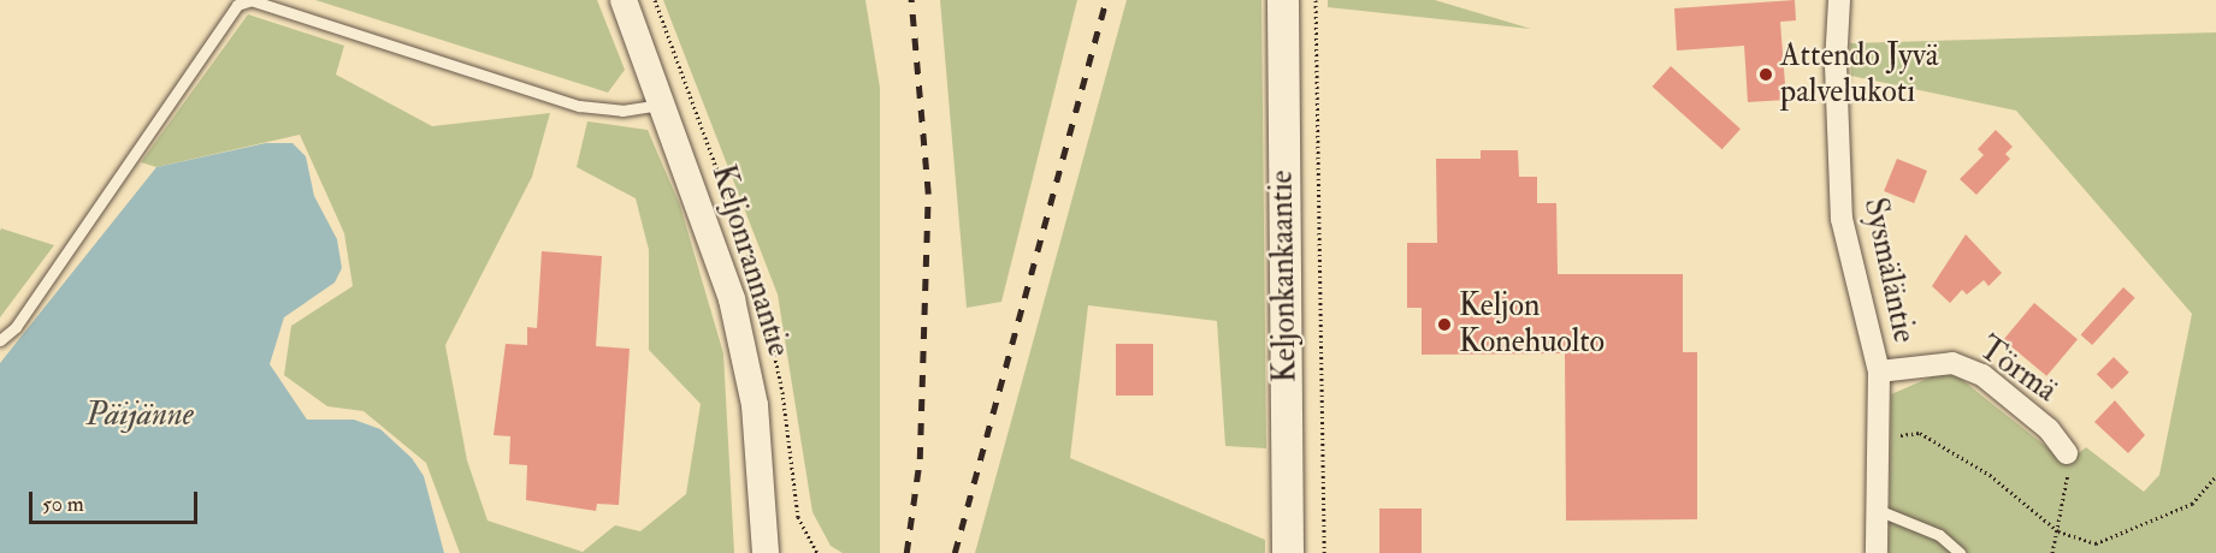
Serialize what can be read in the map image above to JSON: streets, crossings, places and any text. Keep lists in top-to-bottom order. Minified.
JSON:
{"streets":{"main road":["Keljonkankaantie"],"street":["Keljonrannantie","Sysmäläntie","Törmä"]},"crossings":[["Sysmäläntie","Törmä"]],"water":["Päijänne"],"places":["Attendo Jyvä palvelukoti","Keljon Konehuolto"],"scale_bar":"50 m"}
